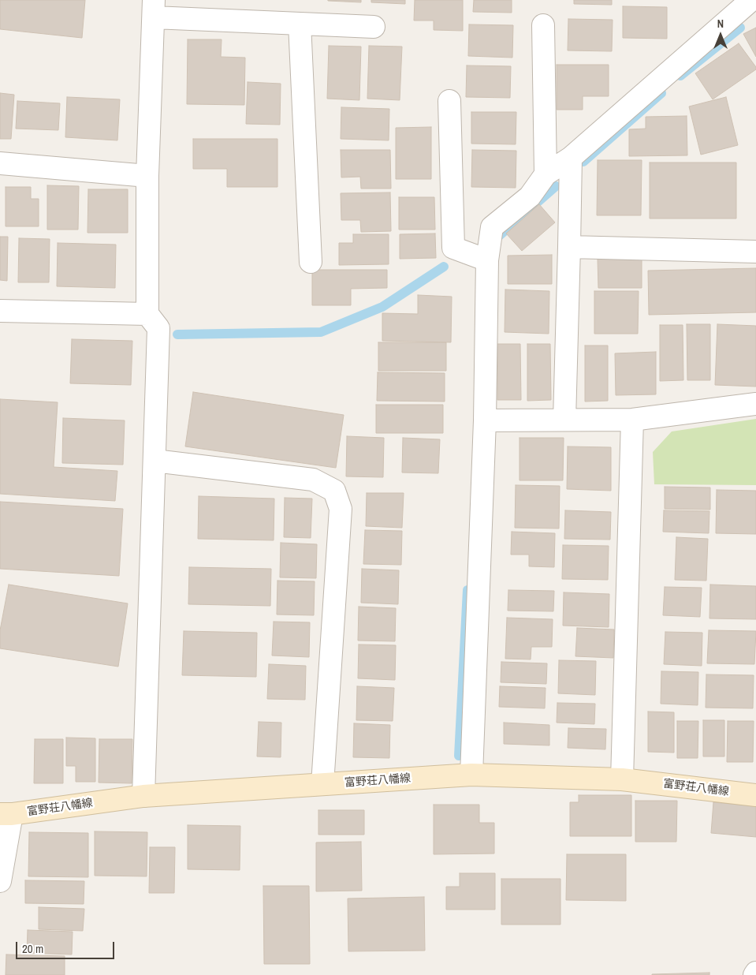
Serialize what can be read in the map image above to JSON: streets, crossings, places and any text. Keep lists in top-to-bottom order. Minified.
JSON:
{"streets":{"main road":["富野荘八幡線"]},"scale_bar":"20 m","north":"top"}
